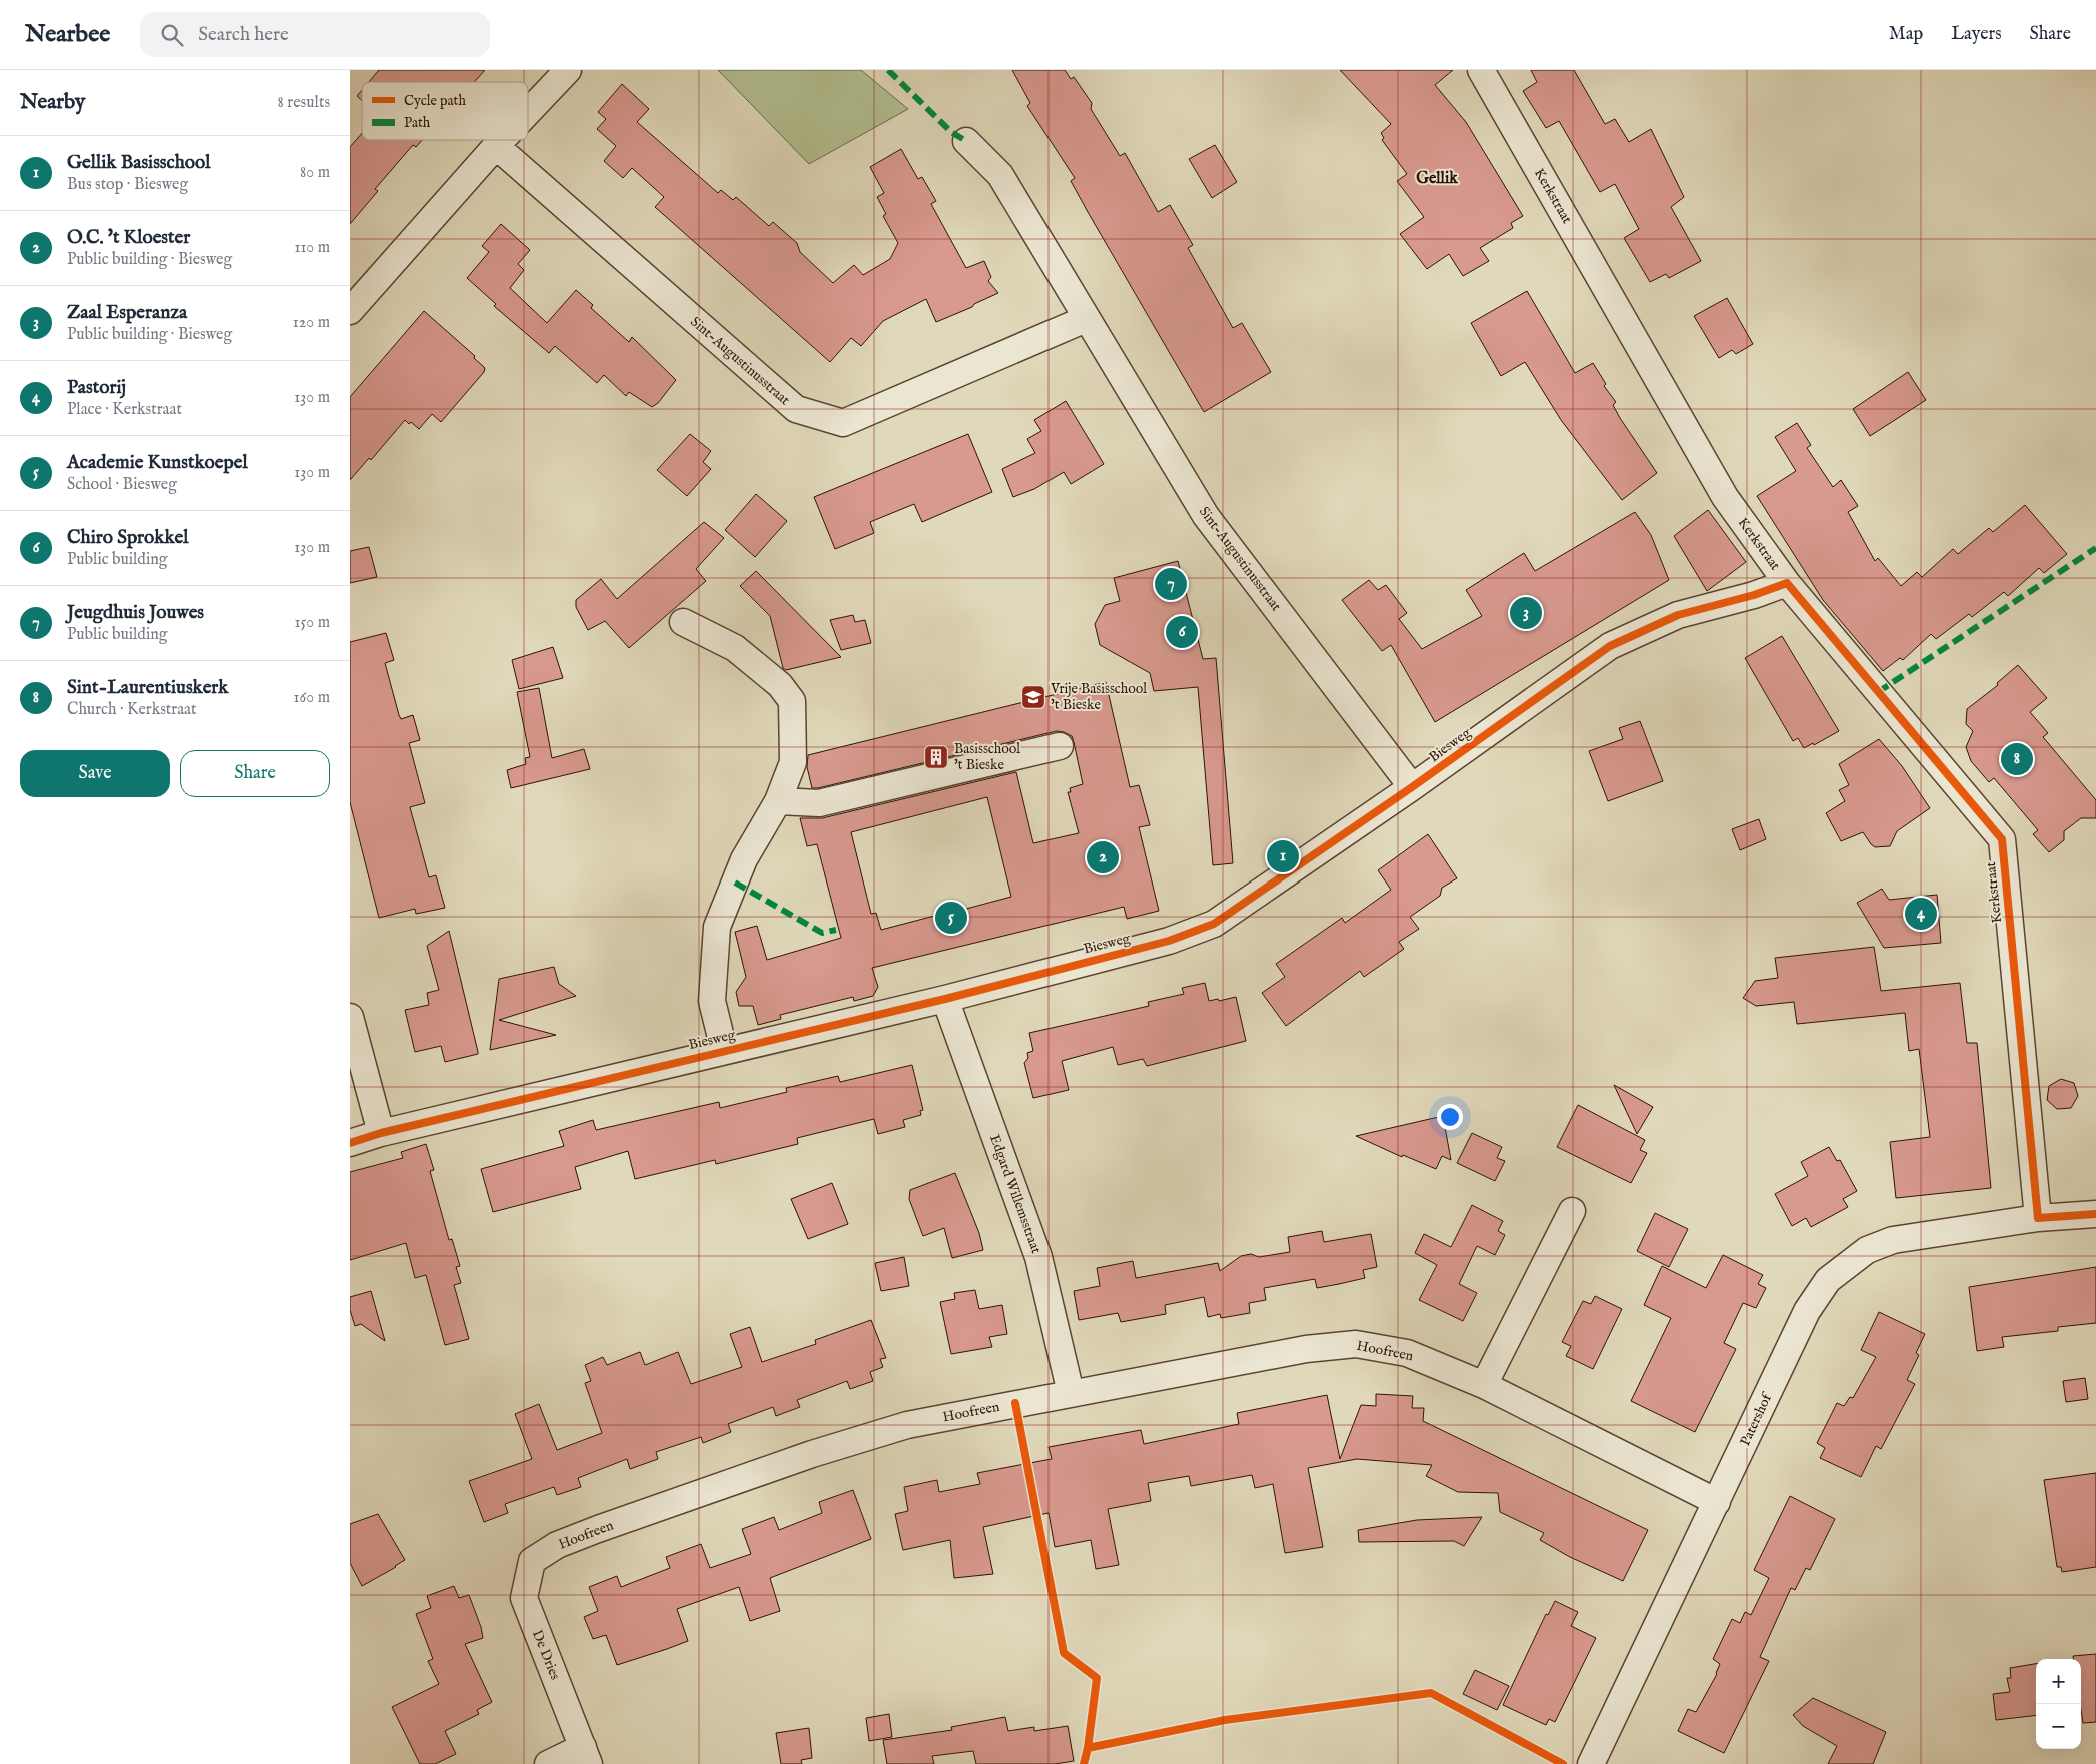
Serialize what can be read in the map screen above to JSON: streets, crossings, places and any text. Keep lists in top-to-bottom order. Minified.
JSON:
{"streets":{"street":["Kerkstraat","Sint-Augustinusstraat","Biesweg","Edgard Willemsstraat","Hoofreen","Patershof","De Dries"]},"crossings":[["Kerkstraat","Biesweg"],["Kerkstraat","Patershof"],["Sint-Augustinusstraat","Biesweg"],["Biesweg","Edgard Willemsstraat"],["Edgard Willemsstraat","Hoofreen"],["Hoofreen","Patershof"],["Hoofreen","De Dries"]],"districts":["Gellik"],"places":{"school or university":["Vrije Basisschool 't Bieske"],"building":["Basisschool 't Bieske"]},"legend":["Cycle path","Path"],"page":{"header":"Nearbee","search":"Search here","nav":["Map","Layers","Share"],"heading":["Nearby","8 results"],"list":[{"mark":"1","name":"Gellik Basisschool","note":"Bus stop · Biesweg","value":"80 m"},{"mark":"2","name":"O.C. 't Kloester","note":"Public building · Biesweg","value":"110 m"},{"mark":"3","name":"Zaal Esperanza","note":"Public building · Biesweg","value":"120 m"},{"mark":"4","name":"Pastorij","note":"Place · Kerkstraat","value":"130 m"},{"mark":"5","name":"Academie Kunstkoepel","note":"School · Biesweg","value":"130 m"},{"mark":"6","name":"Chiro Sprokkel","note":"Public building","value":"130 m"},{"mark":"7","name":"Jeugdhuis Jouwes","note":"Public building","value":"150 m"},{"mark":"8","name":"Sint-Laurentiuskerk","note":"Church · Kerkstraat","value":"160 m"}],"pins":["7","3","6","8","1","2","4","5"],"buttons":["Save","Share"],"map_buttons":["+","−"]}}
